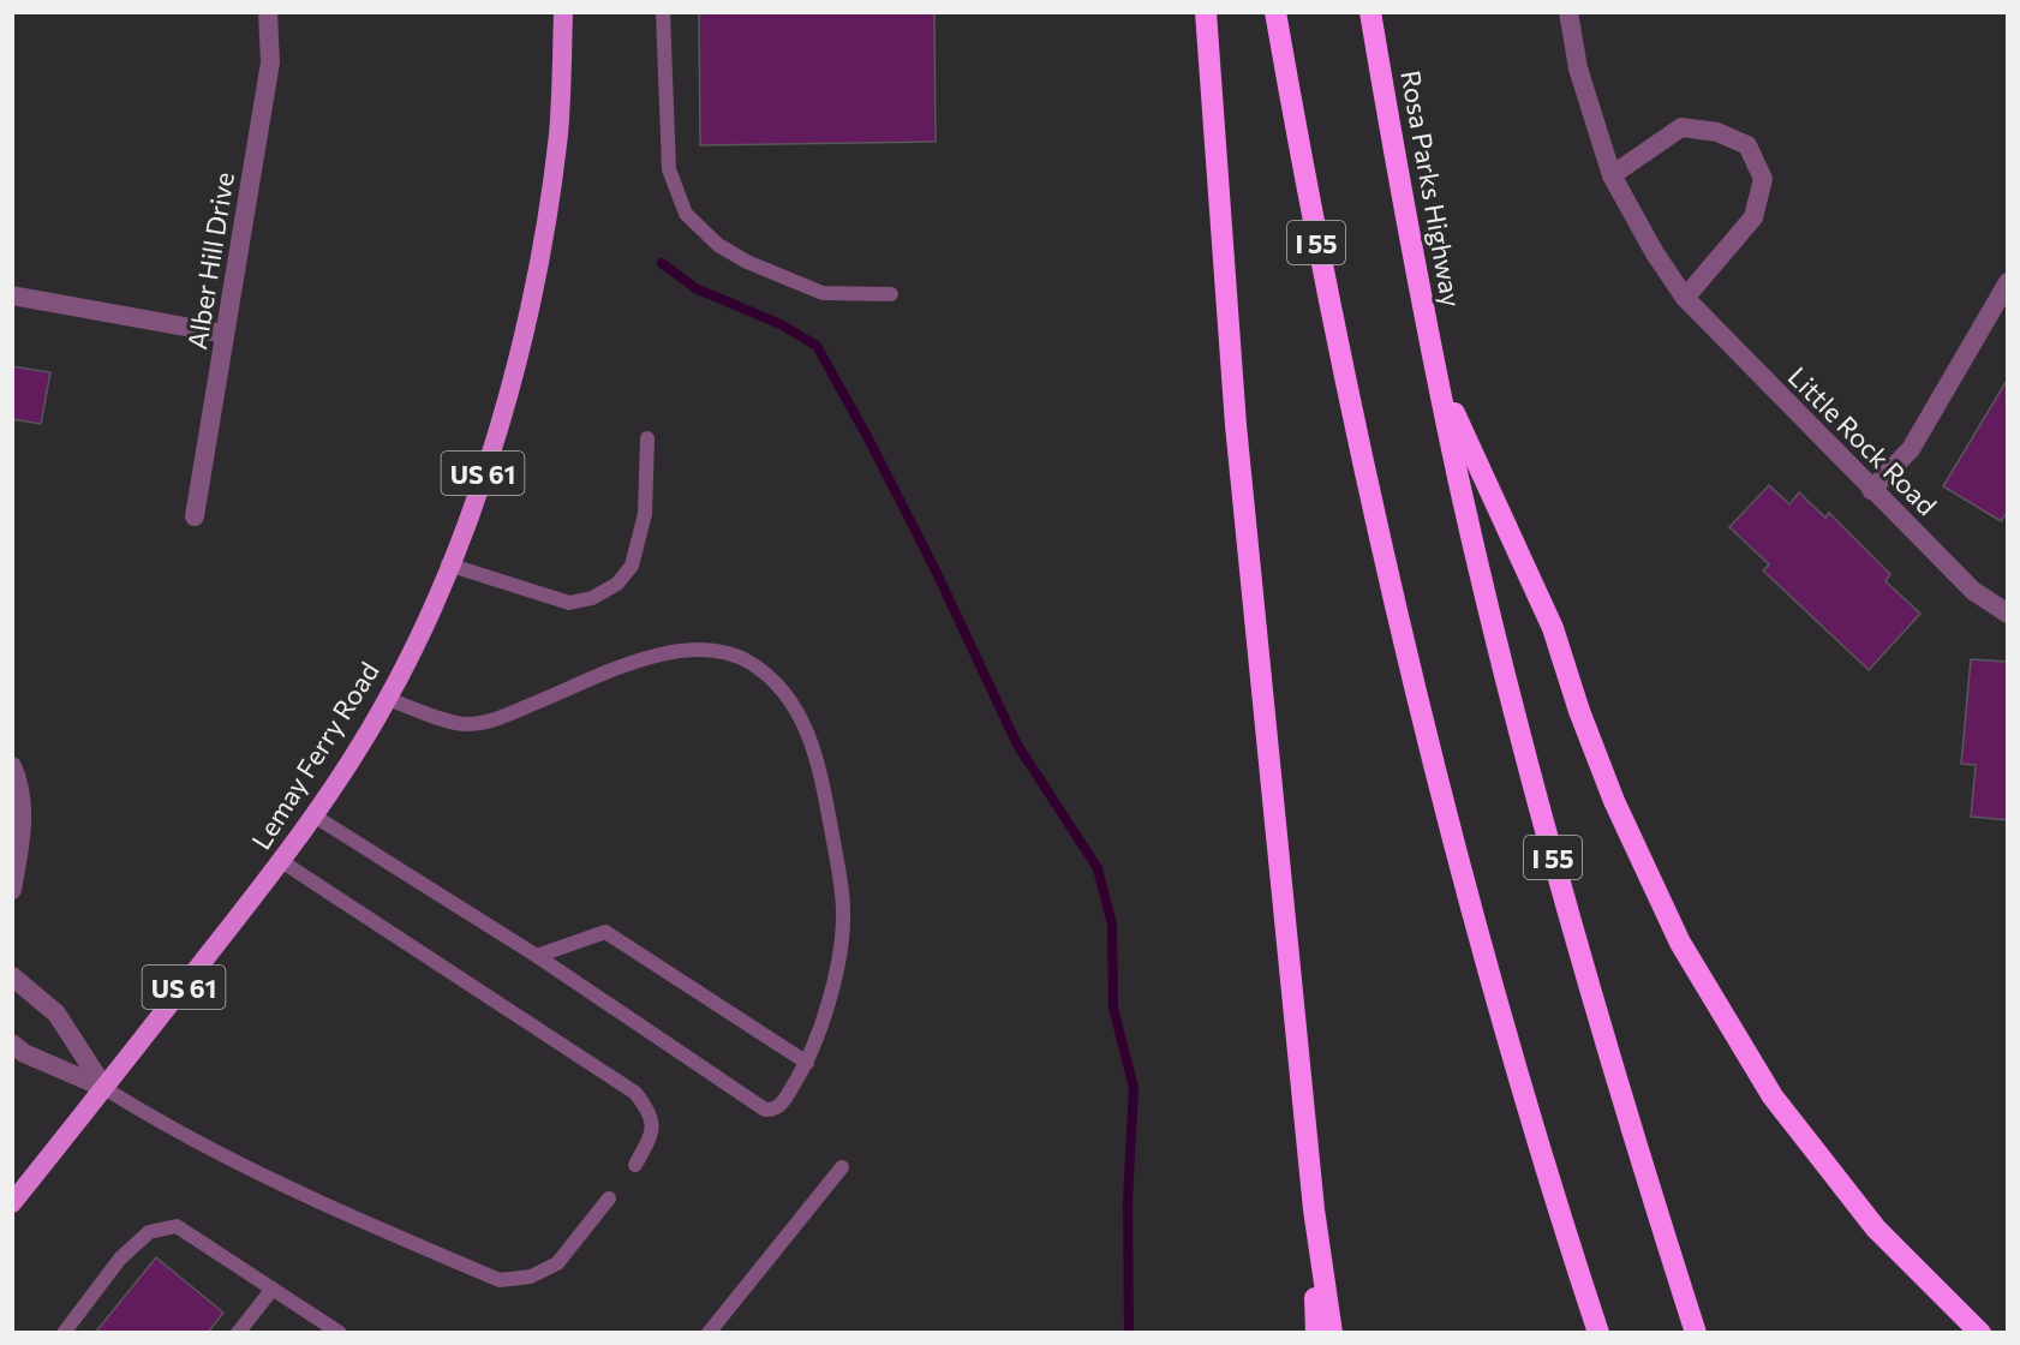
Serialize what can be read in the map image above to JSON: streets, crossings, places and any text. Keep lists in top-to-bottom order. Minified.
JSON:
{"streets":{"highway":["Rosa Parks Highway","I 55"],"main road":["US 61","Lemay Ferry Road"],"street":["Alber Hill Drive","Little Rock Road"]},"crossings":[["Rosa Parks Highway","I 55"]]}
